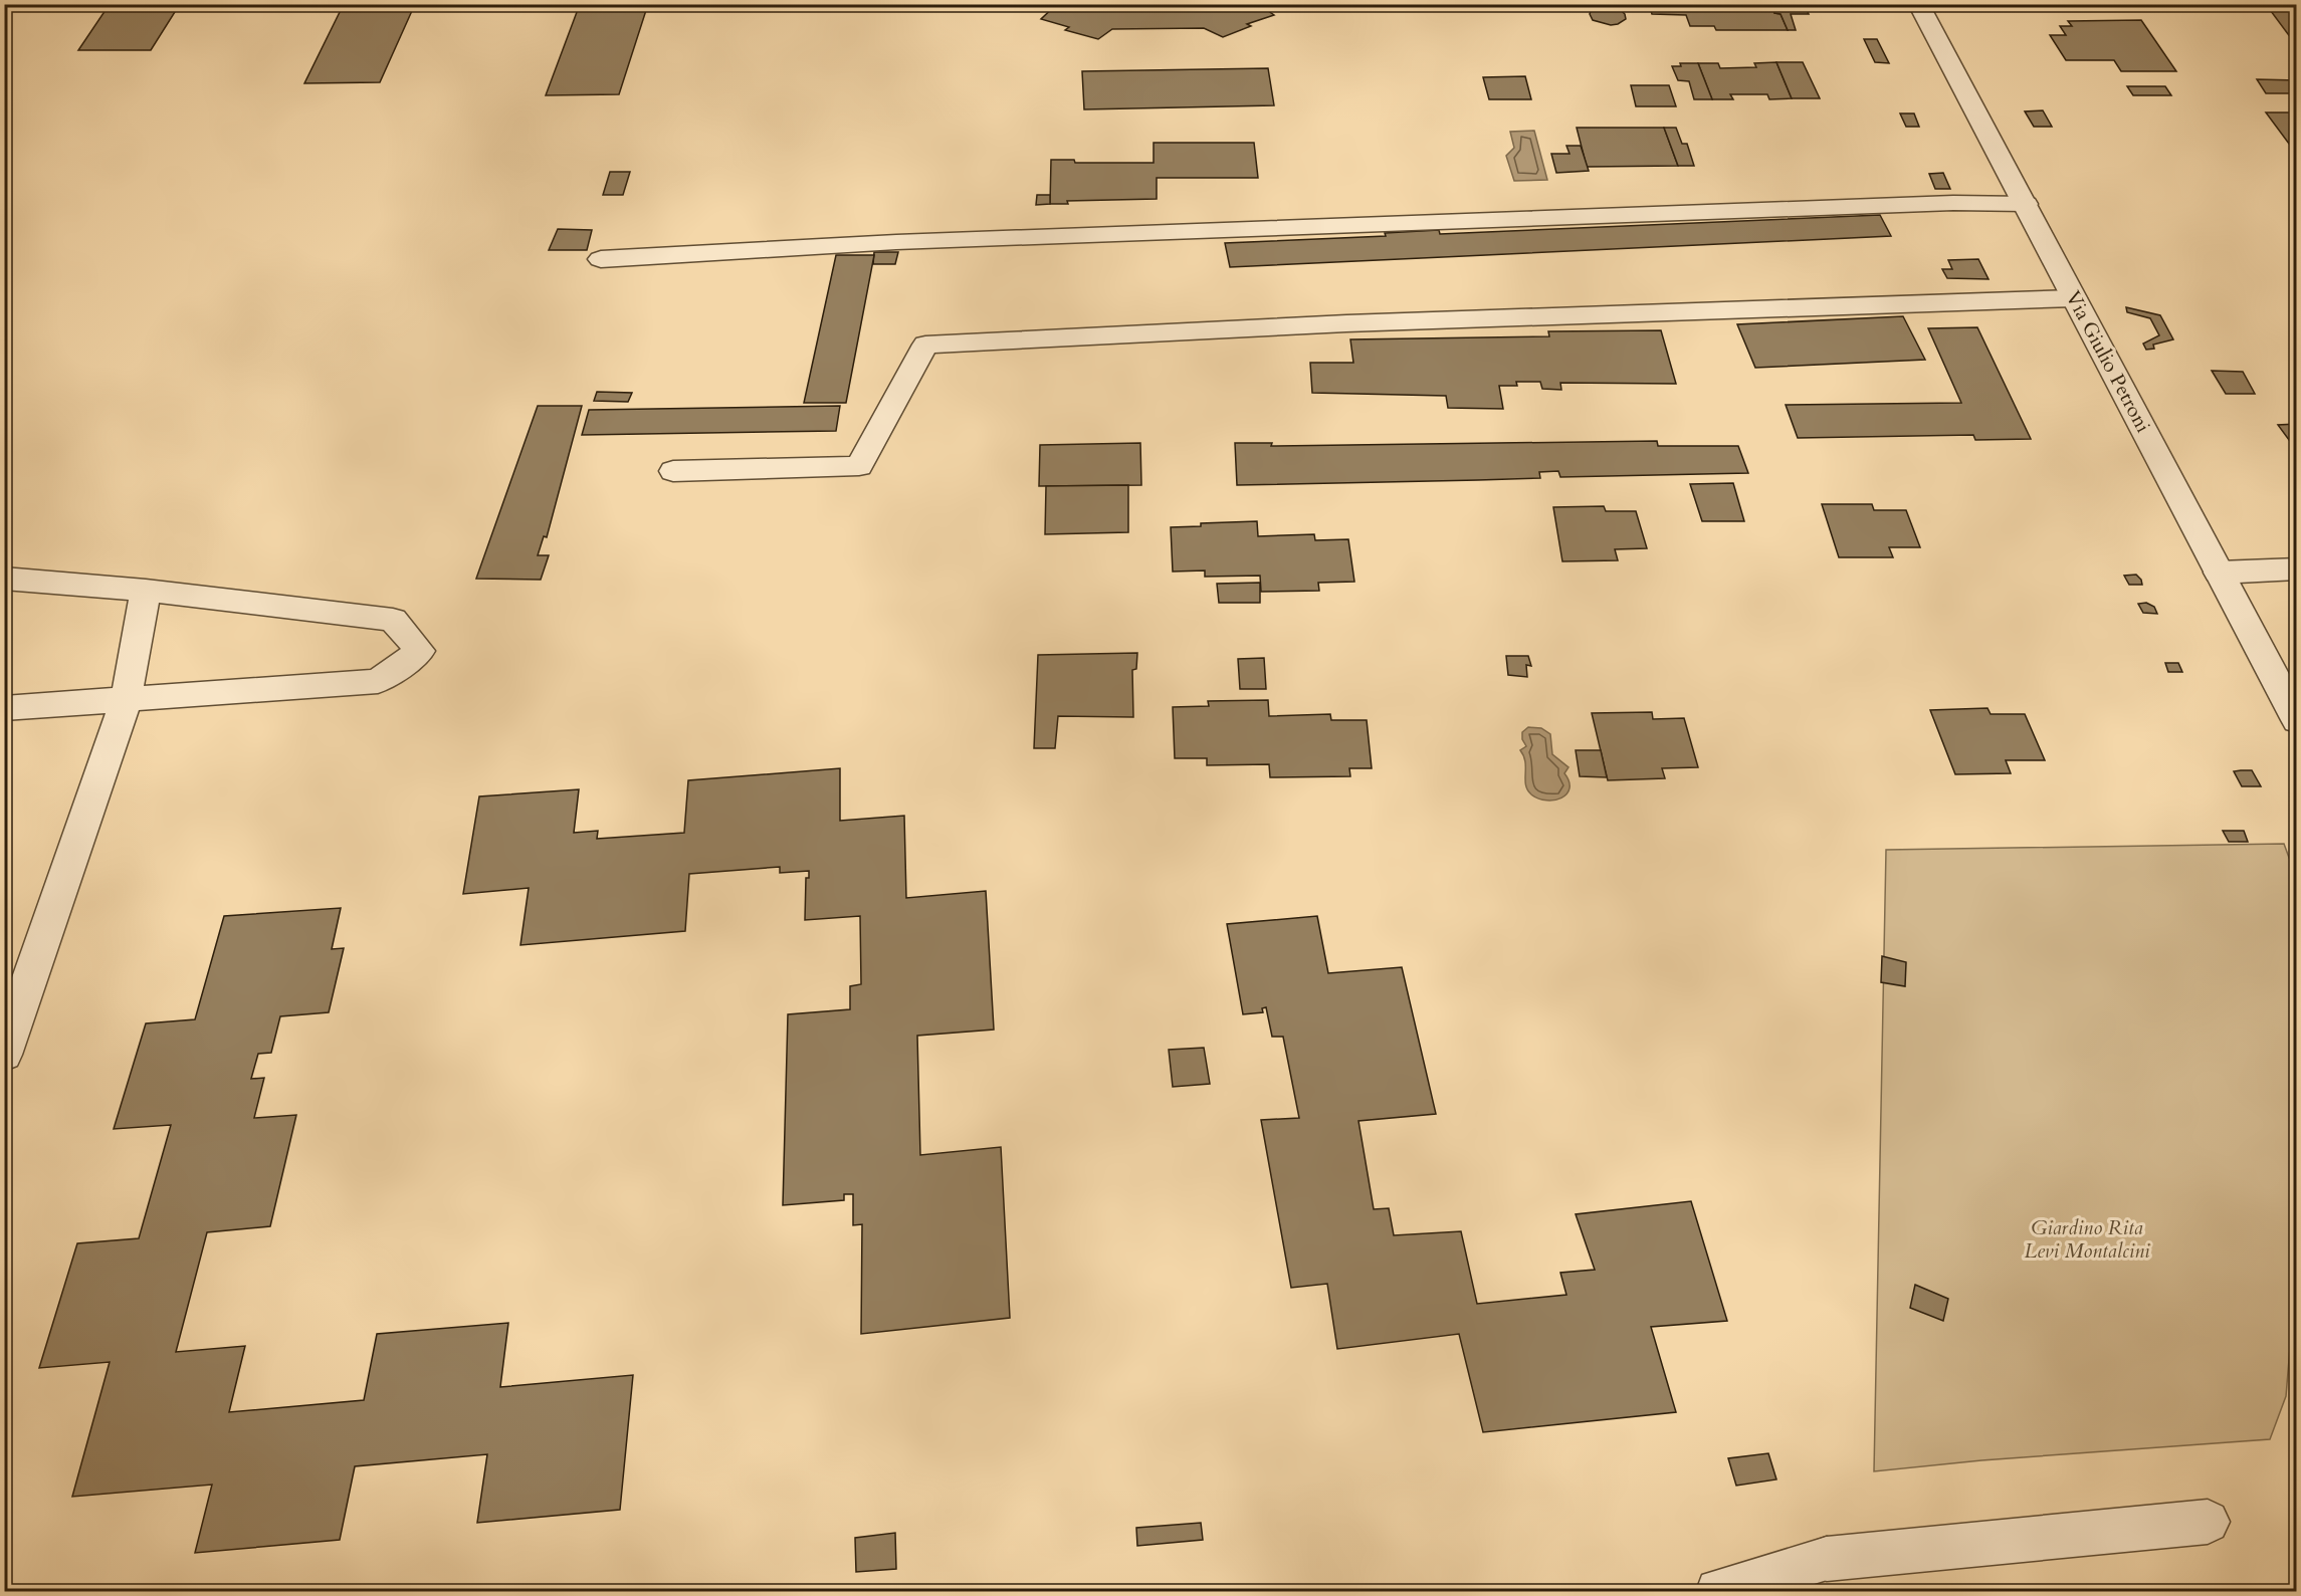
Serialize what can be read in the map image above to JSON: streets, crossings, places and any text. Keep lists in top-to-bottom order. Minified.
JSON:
{"streets":{"street":["Via Giulio Petroni"]},"parks":["Giardino Rita Levi Montalcini"]}
